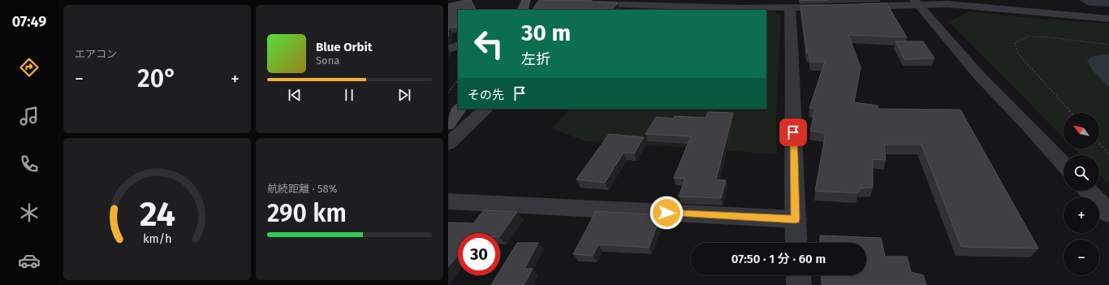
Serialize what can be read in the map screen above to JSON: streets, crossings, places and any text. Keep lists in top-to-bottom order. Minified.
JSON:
{"north":"top left","page":{"tabs":"07:49","tile":["エアコン",["航続距離 · 58%","290 km"]],"turn":["30 m","左折"],"song":["Blue Orbit","Sona"],"heat":["−","20°","+"],"then":"その先","map_buttons":["+","−"],"limit":"30","trip":"07:50 · 1 分 · 60 m","gauge":["24","km/h"]}}
